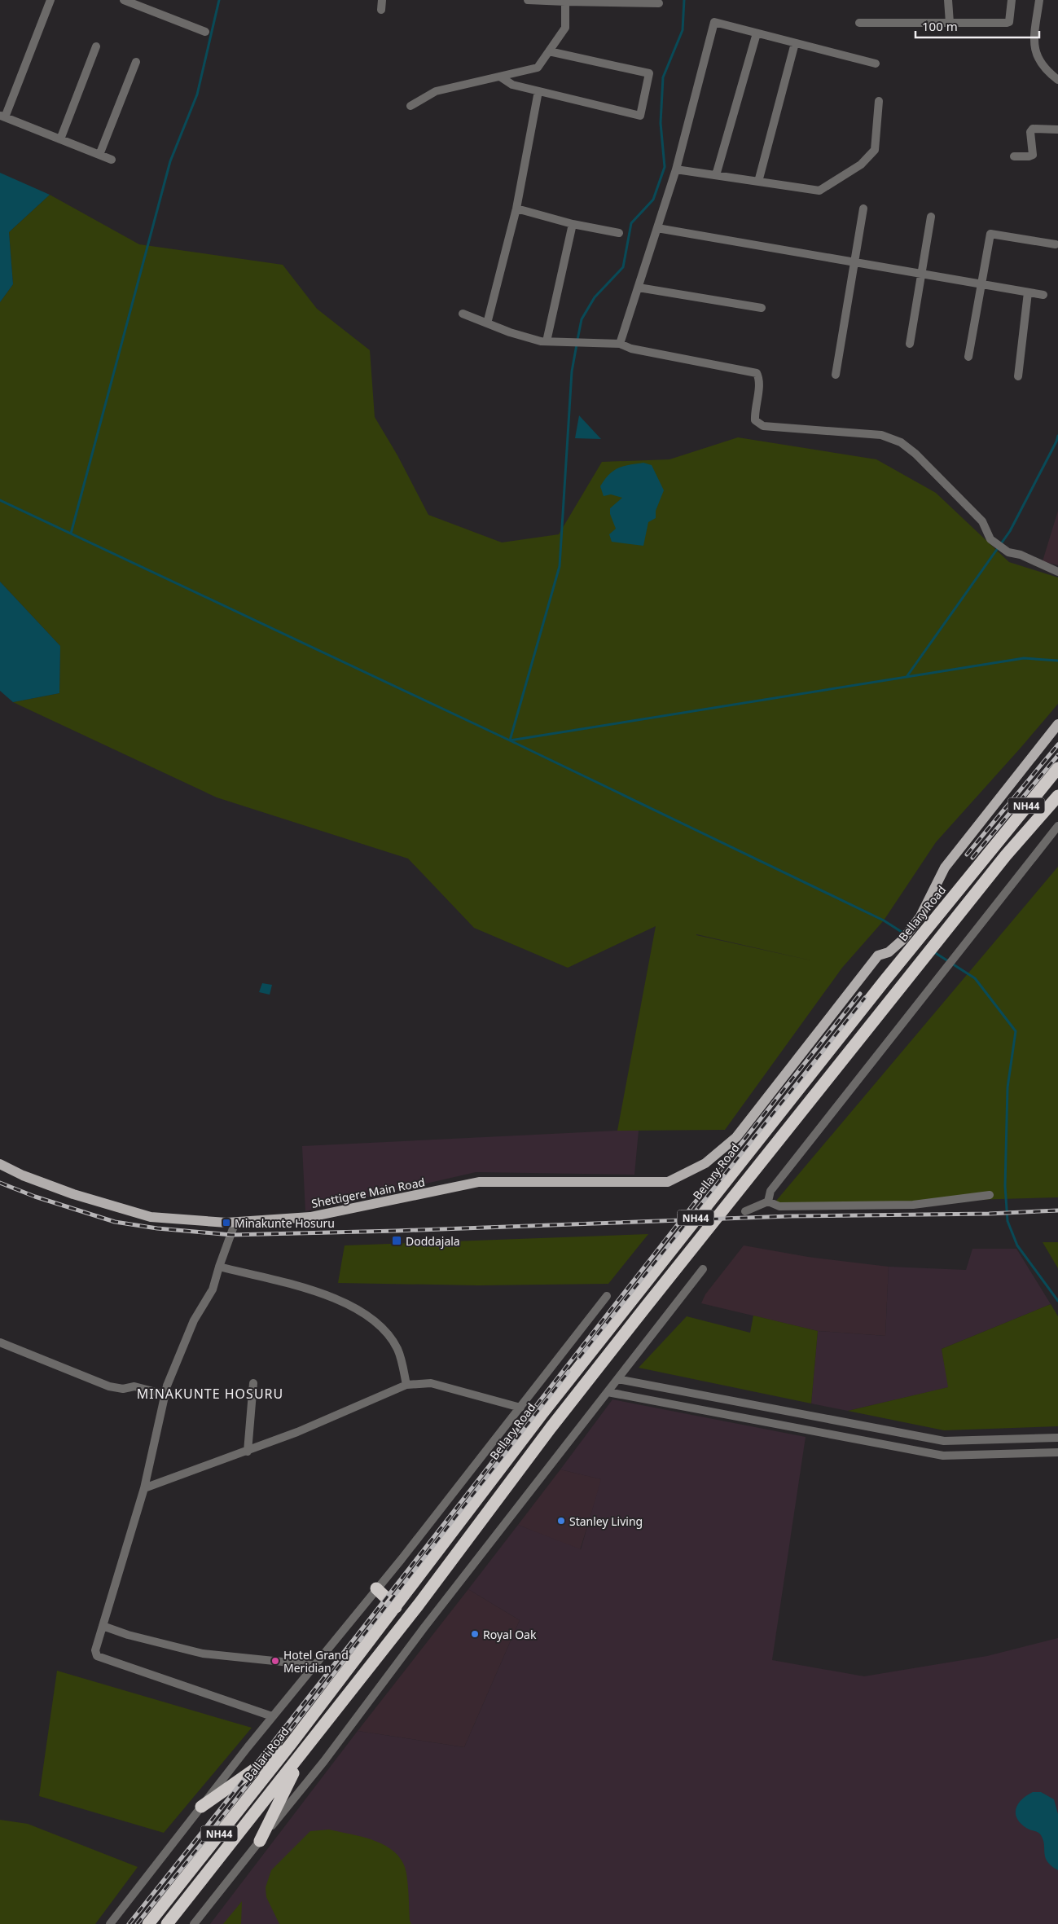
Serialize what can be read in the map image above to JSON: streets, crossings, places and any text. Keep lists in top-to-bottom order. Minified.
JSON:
{"streets":{"highway":["NH44","Bellary Road","Ballari Road"],"main road":["Shettigere Main Road"]},"crossings":[["Bellary Road","Ballari Road"]],"districts":["MINAKUNTE HOSURU"],"places":{"transit":["Minakunte Hosuru","Doddajala"],"other":["Stanley Living","Royal Oak","Hotel Grand Meridian"]},"scale_bar":"100 m"}
